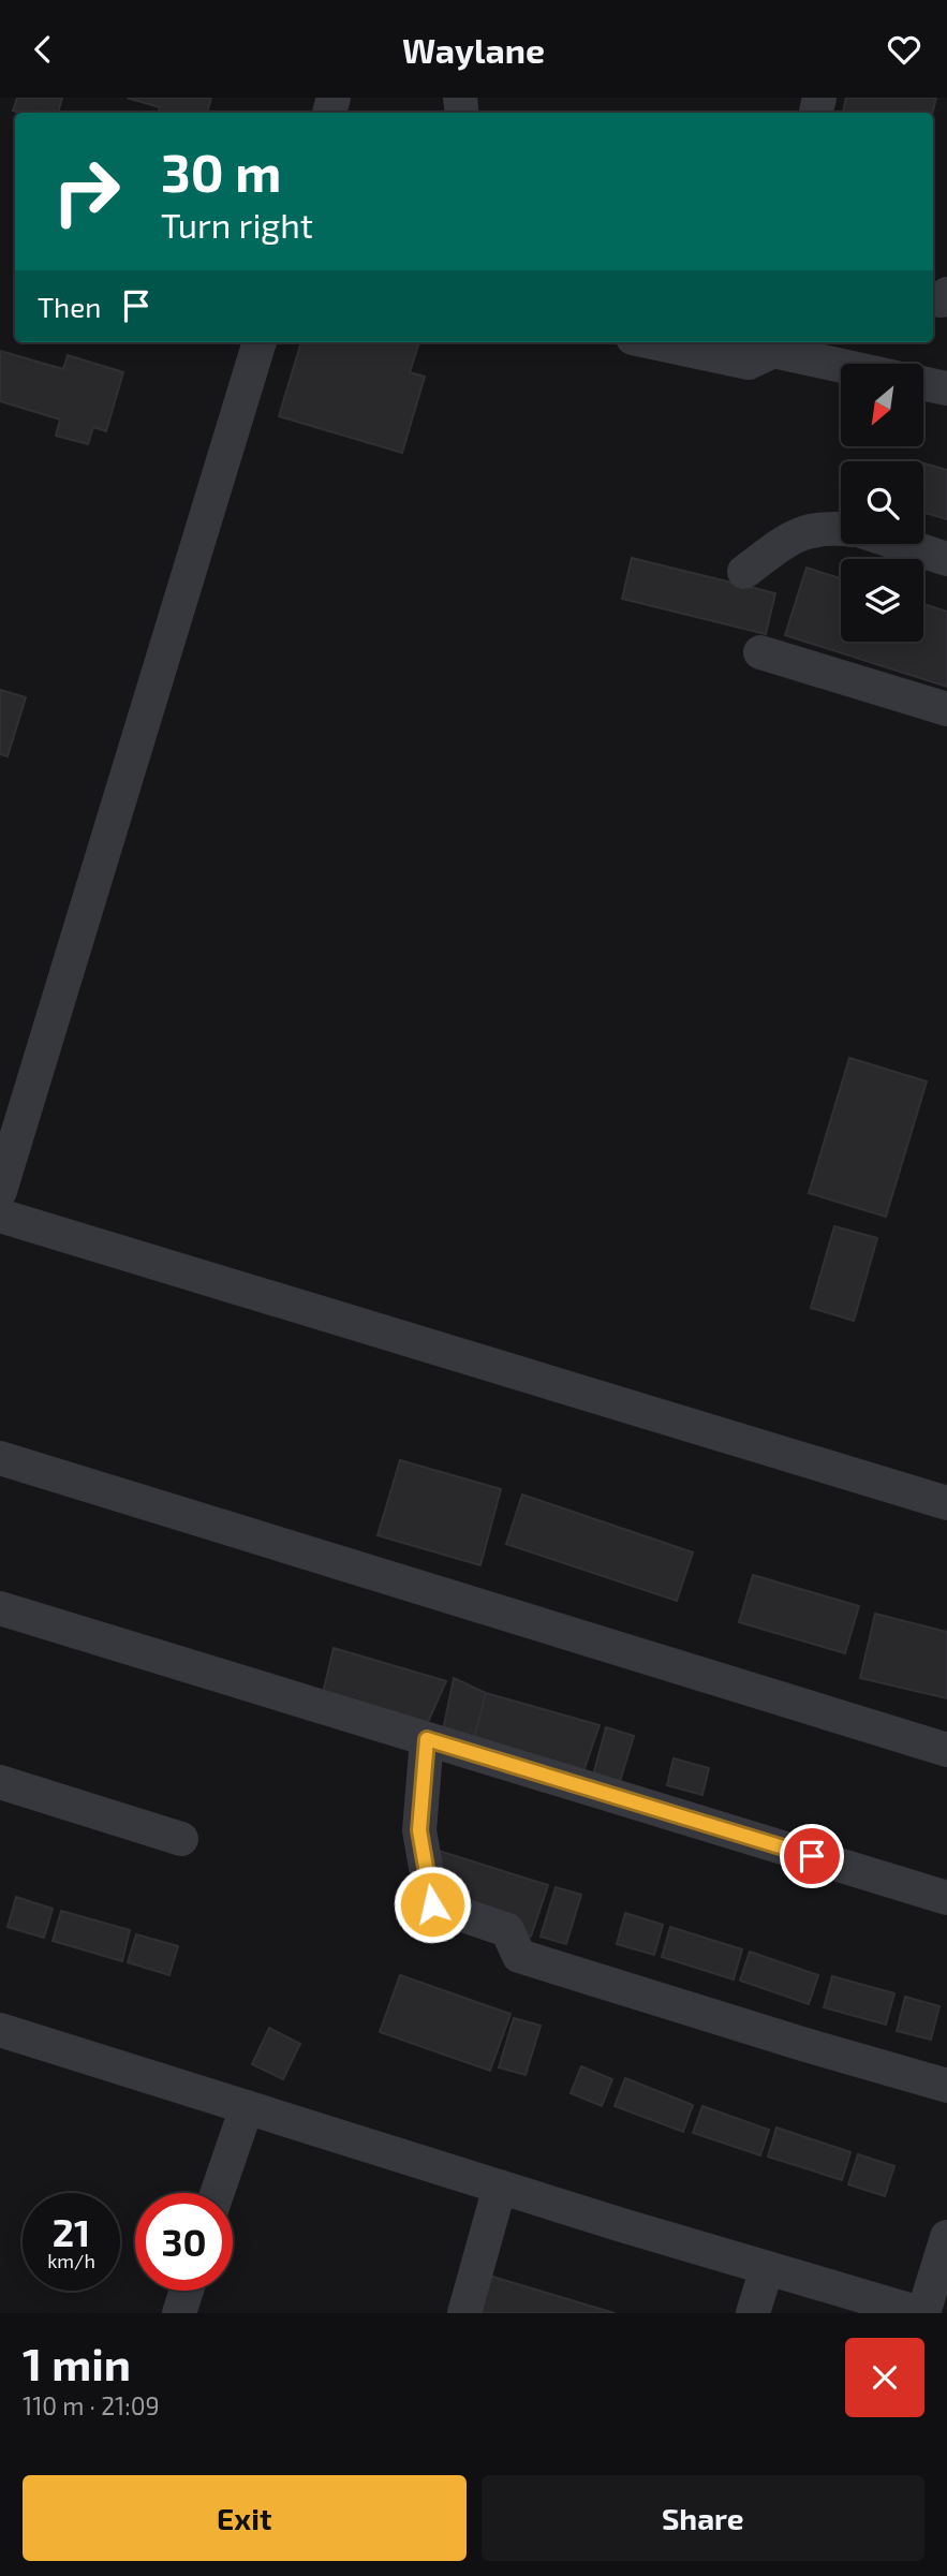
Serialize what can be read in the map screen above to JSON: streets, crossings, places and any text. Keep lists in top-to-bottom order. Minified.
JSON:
{"north":"bottom left","page":{"header":"Waylane","turn":["30 m","Turn right"],"then":"Then","speed":"21 km/h","limit":"30","heading":["1 min","110 m · 21:09"],"buttons":["Exit","Share"]}}
